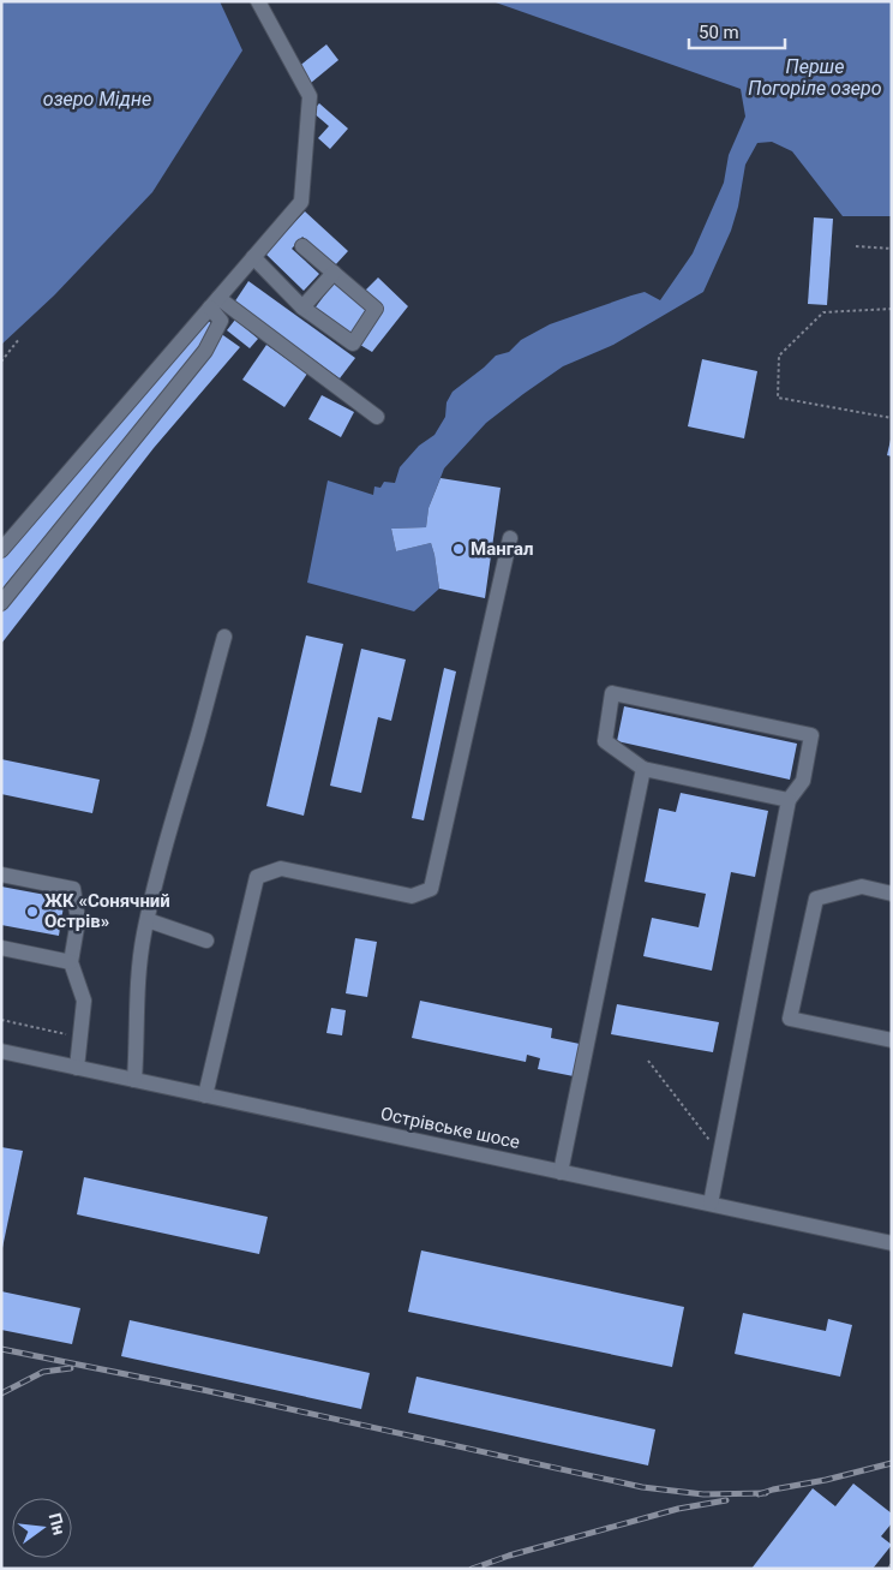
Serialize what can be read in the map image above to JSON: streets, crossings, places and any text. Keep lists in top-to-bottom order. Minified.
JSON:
{"streets":{"street":["Острівське шосе"]},"water":["Перше Погоріле озеро","озеро Мідне"],"places":["Мангал","ЖК «Сонячний Острів»"],"scale_bar":"50 m","north":"right"}
